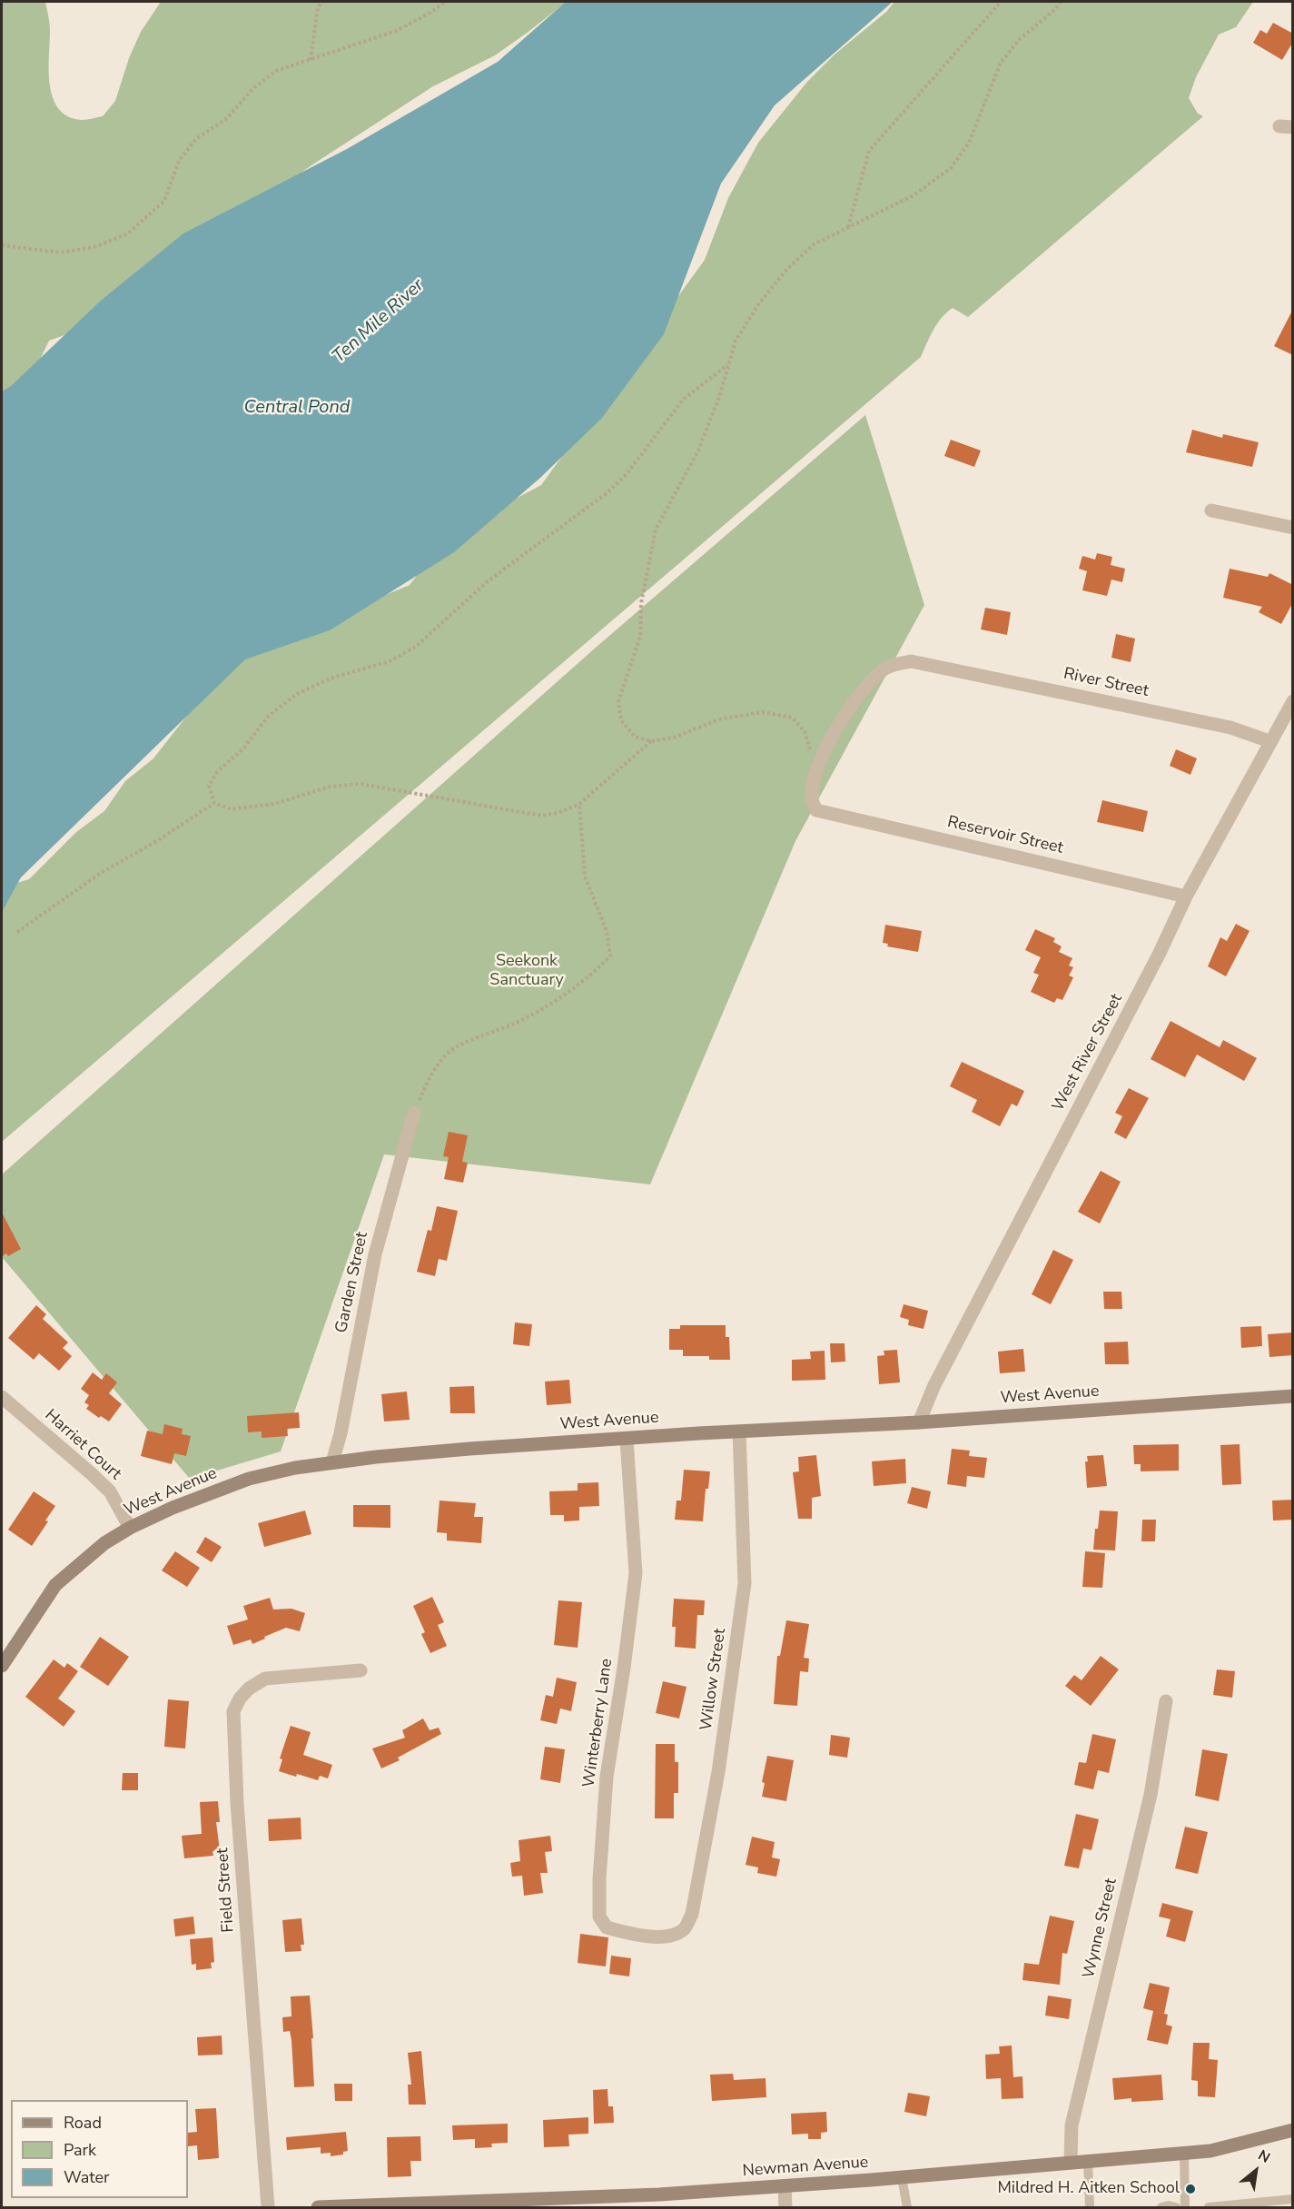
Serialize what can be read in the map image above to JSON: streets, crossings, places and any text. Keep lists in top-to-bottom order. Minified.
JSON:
{"streets":{"street":["River Street","Reservoir Street","West River Street","Garden Street","West Avenue","Harriet Court","Willow Street","Winterberry Lane","Field Street","Wynne Street","Newman Avenue"]},"crossings":[["River Street","Reservoir Street"],["River Street","West River Street"],["Reservoir Street","West River Street"],["West River Street","West Avenue"],["Garden Street","West Avenue"],["West Avenue","Harriet Court"],["West Avenue","Willow Street"],["West Avenue","Winterberry Lane"],["Willow Street","Winterberry Lane"],["Wynne Street","Newman Avenue"]],"water":["Ten Mile River","Central Pond"],"parks":["Seekonk Sanctuary"],"places":["Mildred H. Aitken School"],"legend":["Road","Park","Water"],"north":"top right"}
